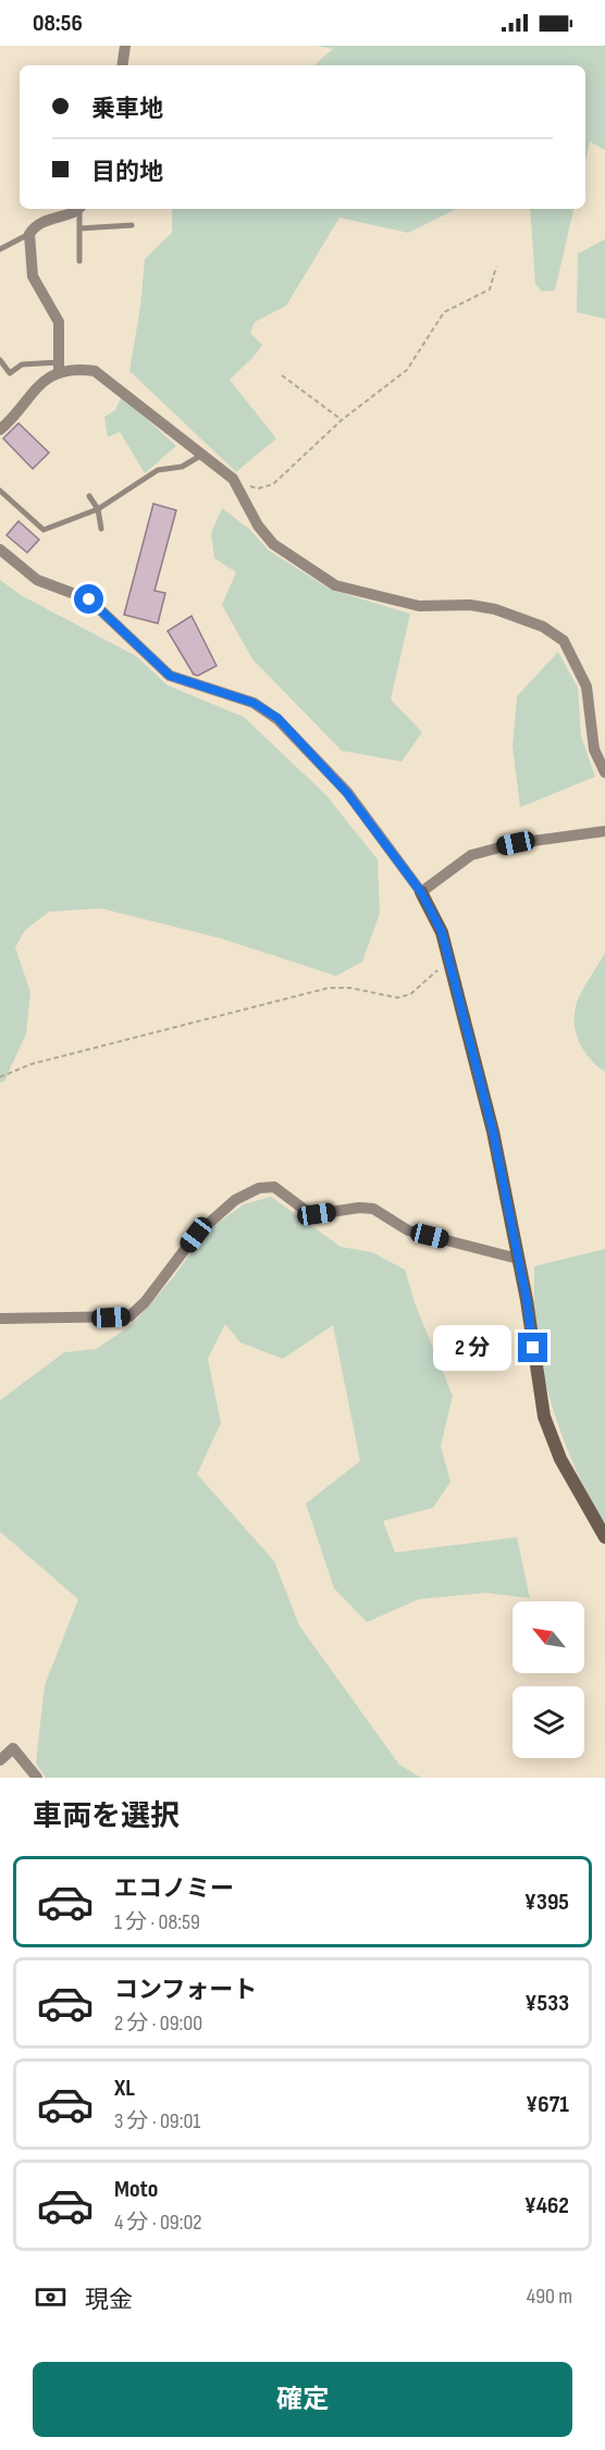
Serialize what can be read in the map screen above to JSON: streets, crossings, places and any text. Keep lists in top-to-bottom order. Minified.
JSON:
{"north":"top left","page":{"status":"08:56","banner":["乗車地","目的地"],"bubble":"2 分","heading":"車両を選択","list":[{"name":"エコノミー","note":"1 分 · 08:59","value":"¥395"},{"name":"コンフォート","note":"2 分 · 09:00","value":"¥533"},{"name":"XL","note":"3 分 · 09:01","value":"¥671"},{"name":"Moto","note":"4 分 · 09:02","value":"¥462"}],"pay":["現金","490 m"],"buttons":"確定"}}
